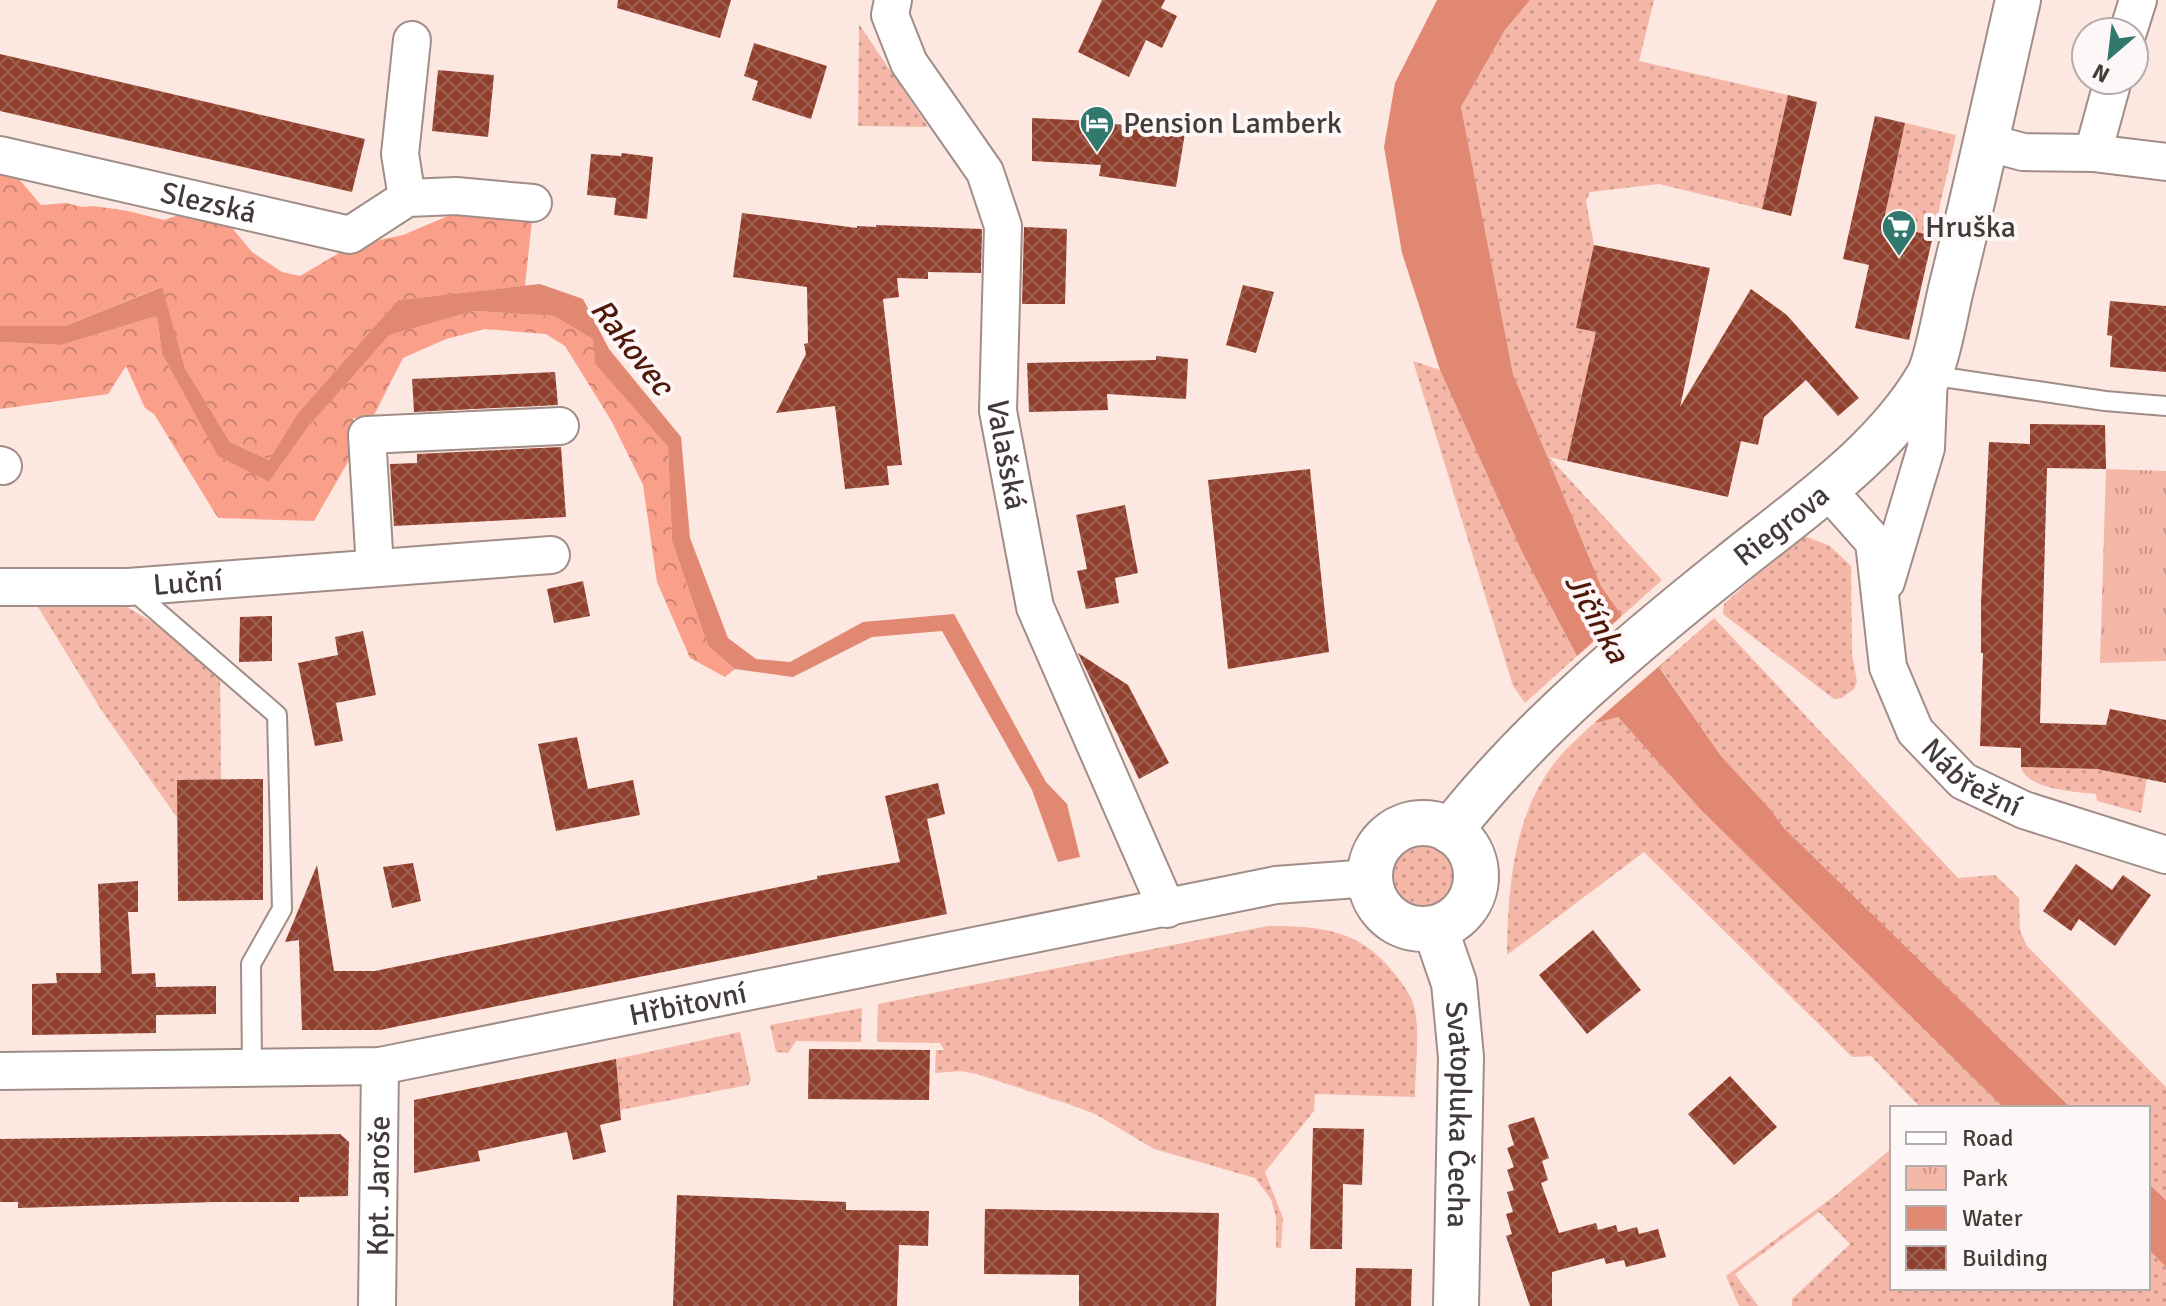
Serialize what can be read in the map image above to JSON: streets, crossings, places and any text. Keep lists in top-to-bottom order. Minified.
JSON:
{"streets":{"street":["Slezská","Valašská","Riegrova","Luční","Nábřežní","Hřbitovní","Svatopluka Čecha","Kpt. Jaroše"]},"crossings":[["Valašská","Hřbitovní"],["Riegrova","Nábřežní"],["Riegrova","Hřbitovní"],["Riegrova","Svatopluka Čecha"],["Hřbitovní","Svatopluka Čecha"],["Hřbitovní","Kpt. Jaroše"]],"water":["Rakovec","Jičínka"],"places":{"hotel":["Pension Lamberk"],"supermarket":["Hruška"]},"legend":["Road","Park","Water","Building"],"north":"bottom left"}
